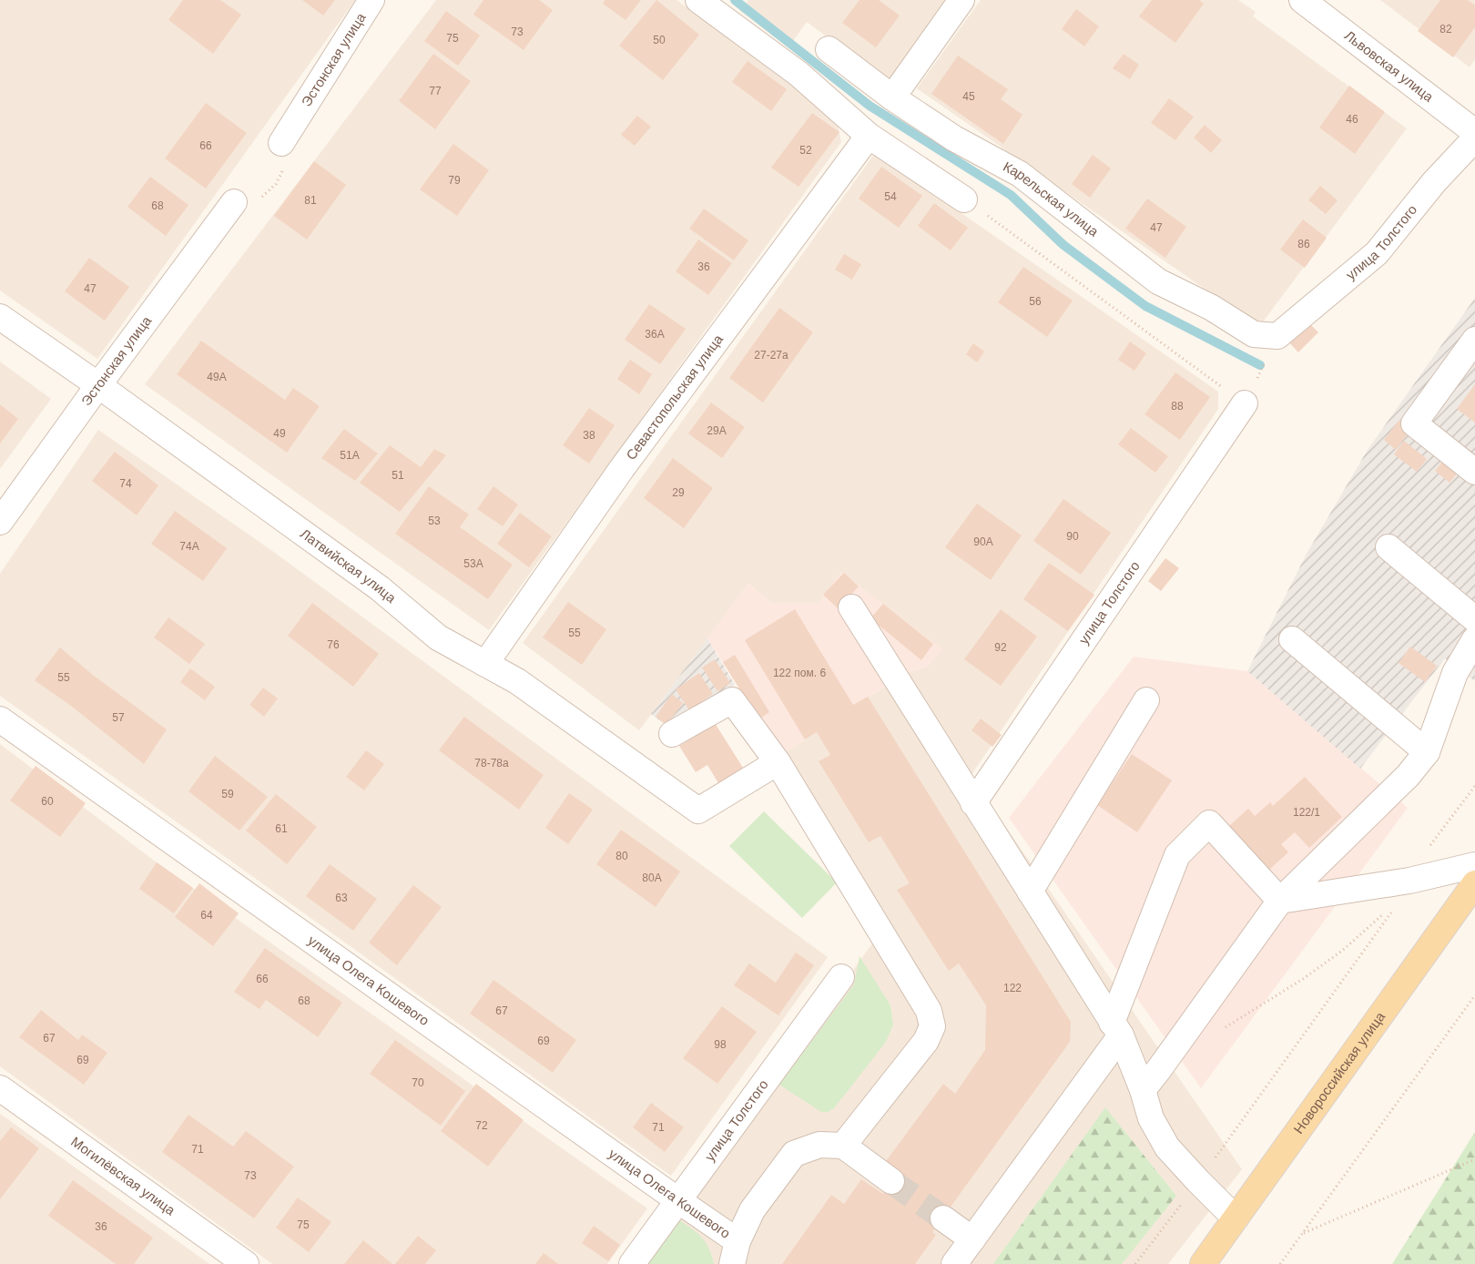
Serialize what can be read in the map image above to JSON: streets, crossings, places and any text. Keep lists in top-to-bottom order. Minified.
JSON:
{"streets":{"main road":["Новороссийская улица"],"street":["Эстонская улица","Львовская улица","Карельская улица","улица Толстого","Севастопольская улица","Латвийская улица","улица Олега Кошевого","Могилёвская улица"]},"crossings":[["Эстонская улица","Латвийская улица"],["Карельская улица","улица Толстого"],["улица Толстого","улица Олега Кошевого"],["Севастопольская улица","Латвийская улица"]],"house_numbers":["82","73","75","50","77","45","46","66","52","79","54","81","68","47","86","36","47","56","36А","27-27а","49А","88","29А","49","38","51А","51","74","29","53","90","90А","74А","53А","55","76","92","122 пом. 6","55","57","78-78а","59","60","122/1","61","80","80А","63","64","66","122","68","67","67","69","98","69","70","72","71","71","73","75","36"]}
